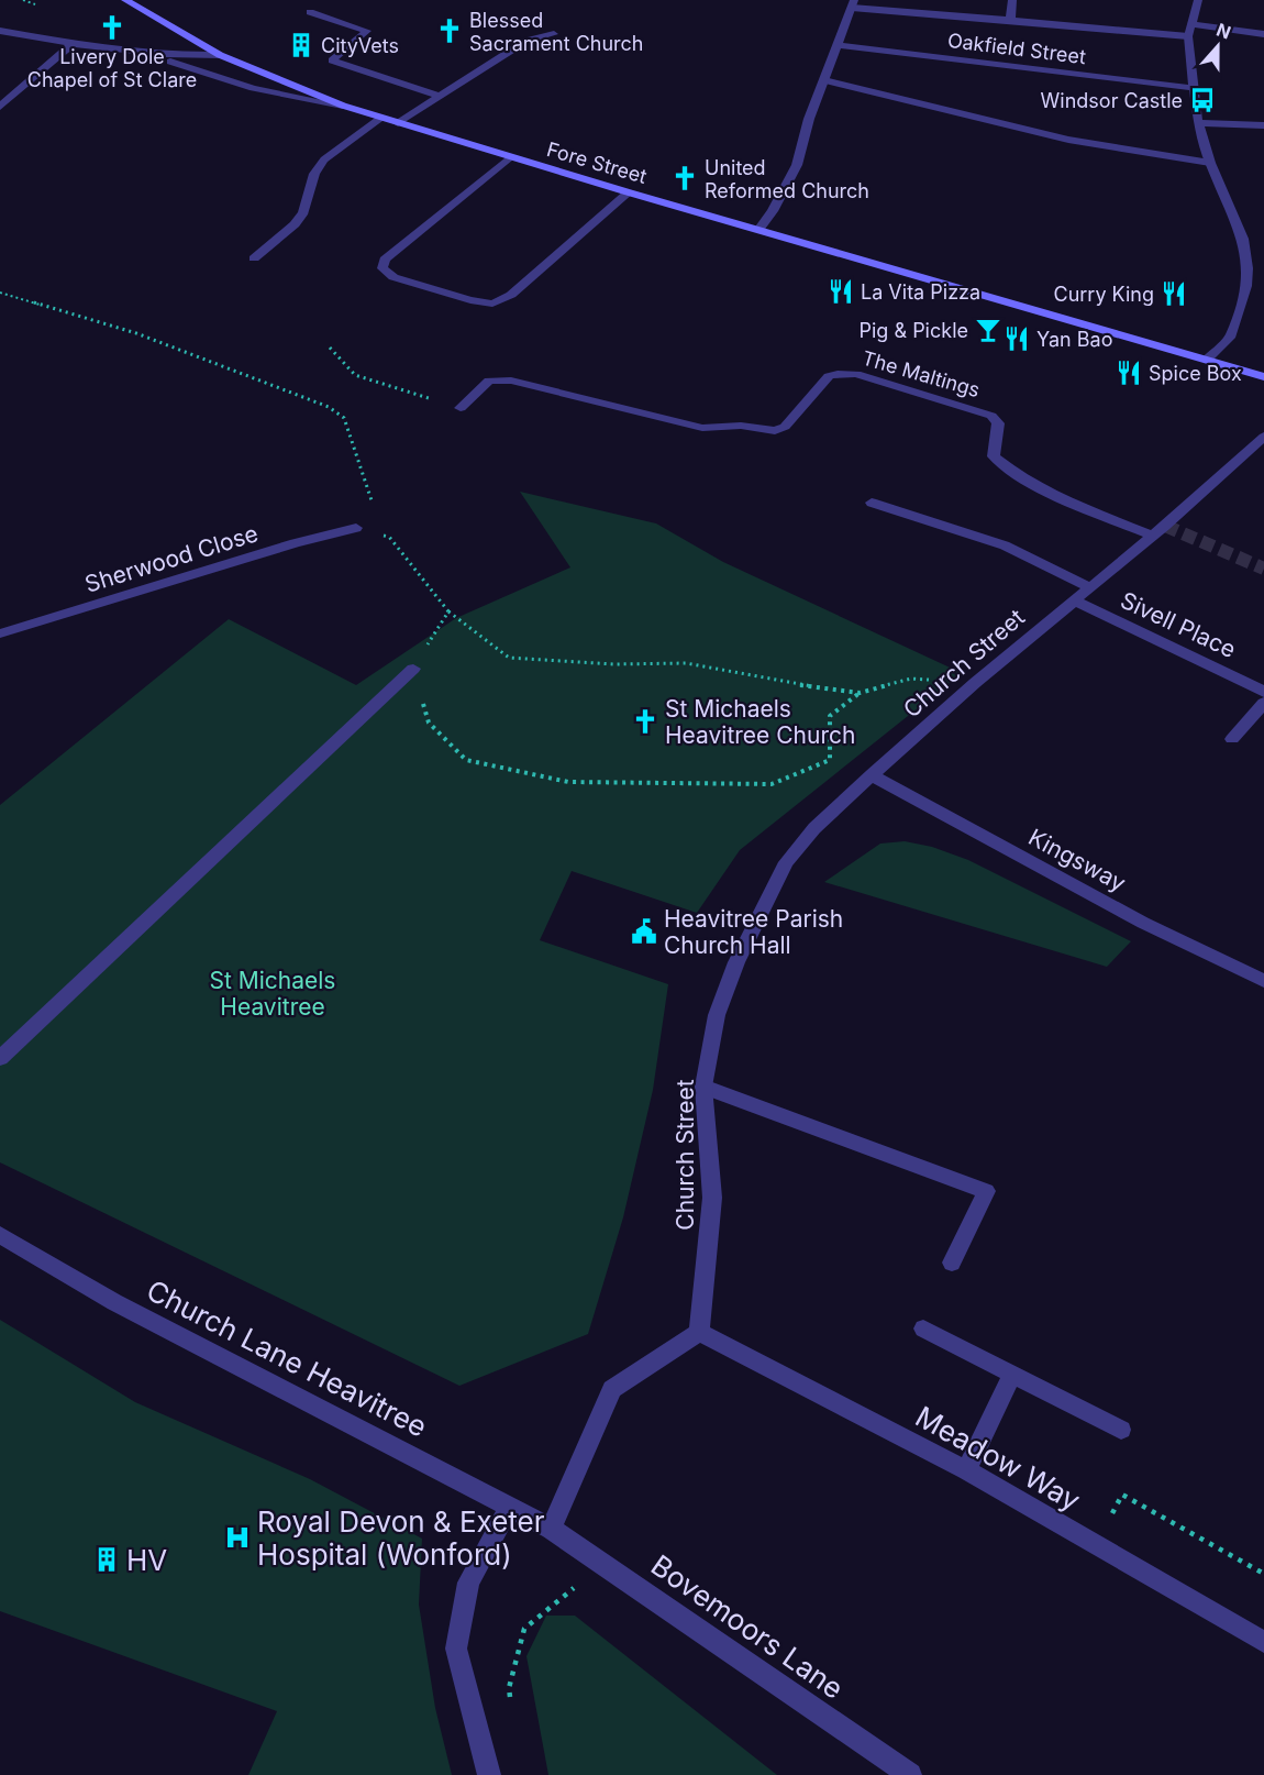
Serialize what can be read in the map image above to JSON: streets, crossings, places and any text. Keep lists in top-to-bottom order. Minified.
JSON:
{"streets":{"main road":["Fore Street"],"street":["Oakfield Street","The Maltings","Sherwood Close","Sivell Place","Church Street","Kingsway","Church Lane Heavitree","Meadow Way","Bovemoors Lane"]},"crossings":[["The Maltings","Church Street"],["Sivell Place","Church Street"],["Church Street","Kingsway"],["Church Street","Meadow Way"],["Church Lane Heavitree","Bovemoors Lane"]],"parks":["St Michaels Heavitree"],"places":{"church":["Livery Dole Chapel of St Clare","Blessed Sacrament Church","United Reformed Church","St Michaels Heavitree Church"],"building":["CityVets","HV"],"bus stop":["Windsor Castle"],"restaurant":["La Vita Pizza","Curry King","Yan Bao","Spice Box"],"bar":["Pig & Pickle"],"public building":["Heavitree Parish Church Hall"],"hospital":["Royal Devon & Exeter Hospital (Wonford)"]},"north":"top"}
